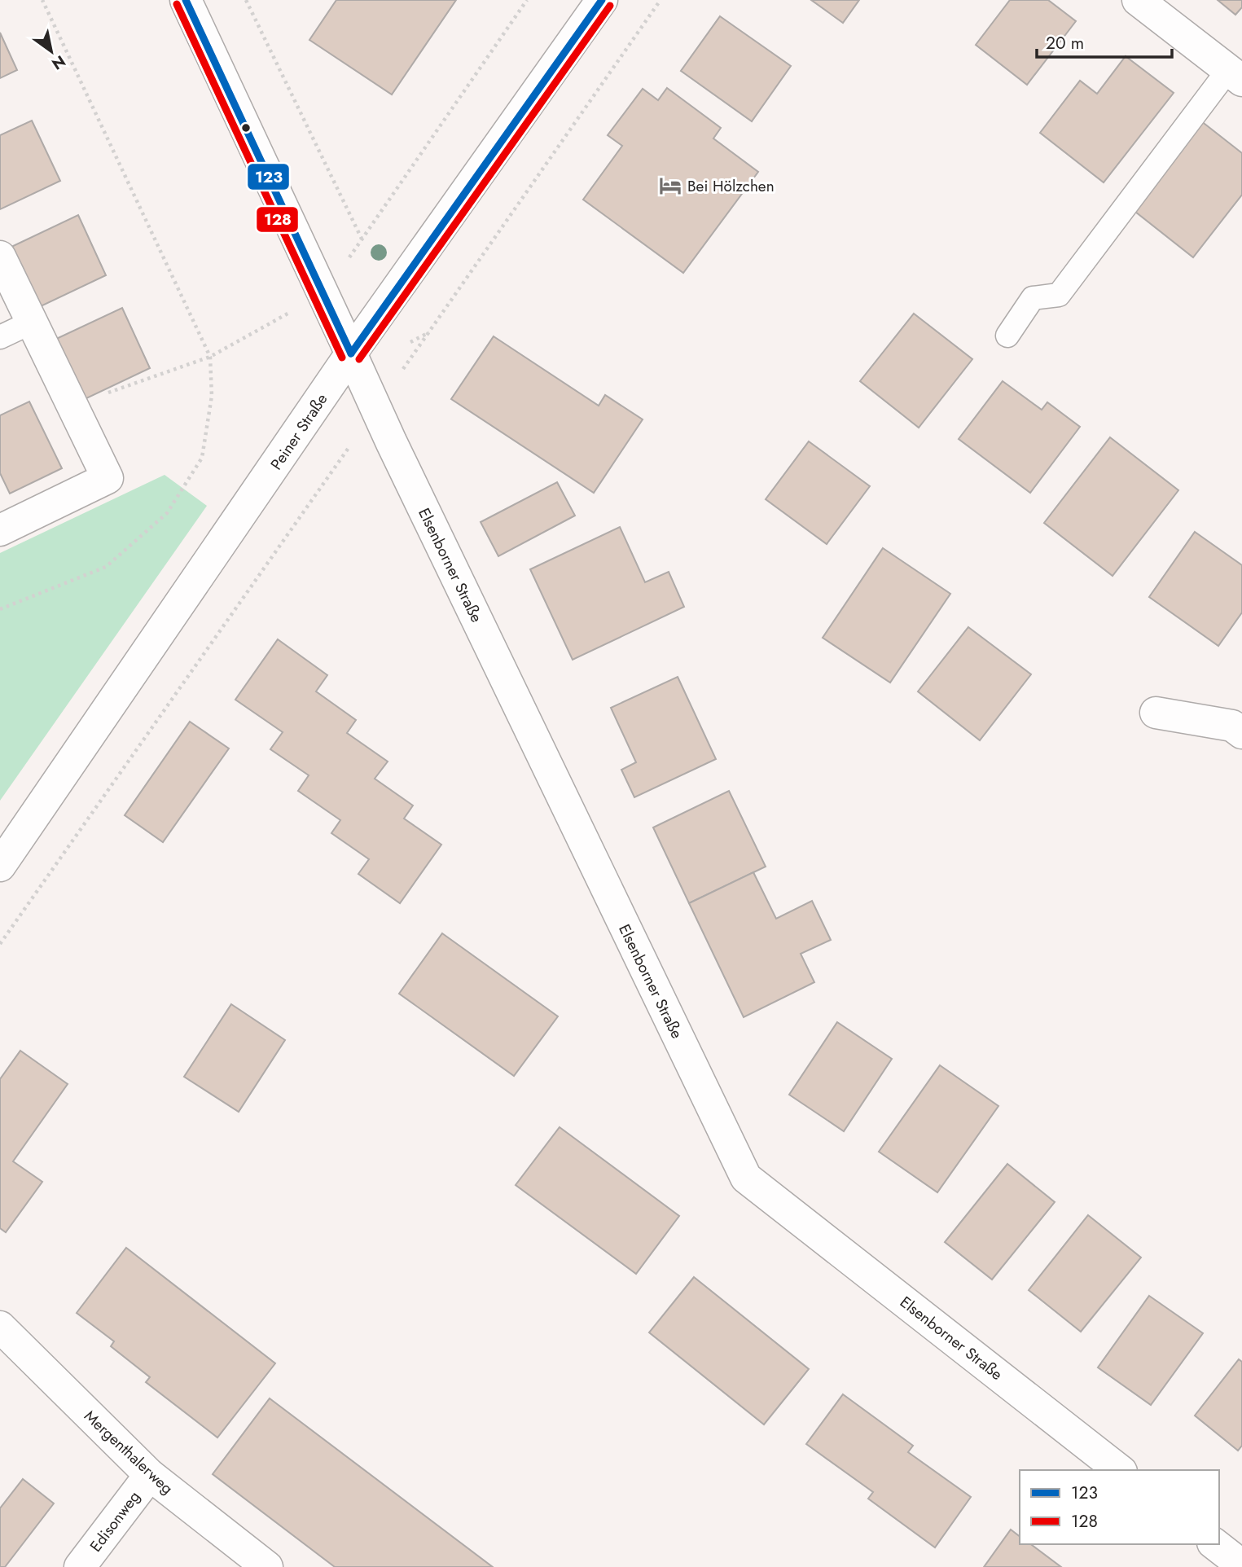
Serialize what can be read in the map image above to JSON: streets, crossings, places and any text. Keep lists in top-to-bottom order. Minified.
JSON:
{"streets":{"street":["Peiner Straße","Elsenborner Straße","Mergenthalerweg","Edisonweg"]},"crossings":[["Peiner Straße","Elsenborner Straße"],["Mergenthalerweg","Edisonweg"]],"places":{"hotel":["Bei Hölzchen"]},"lines":["transit line 123","transit line 128"],"legend":["123","128"],"scale_bar":"20 m","north":"bottom right"}
